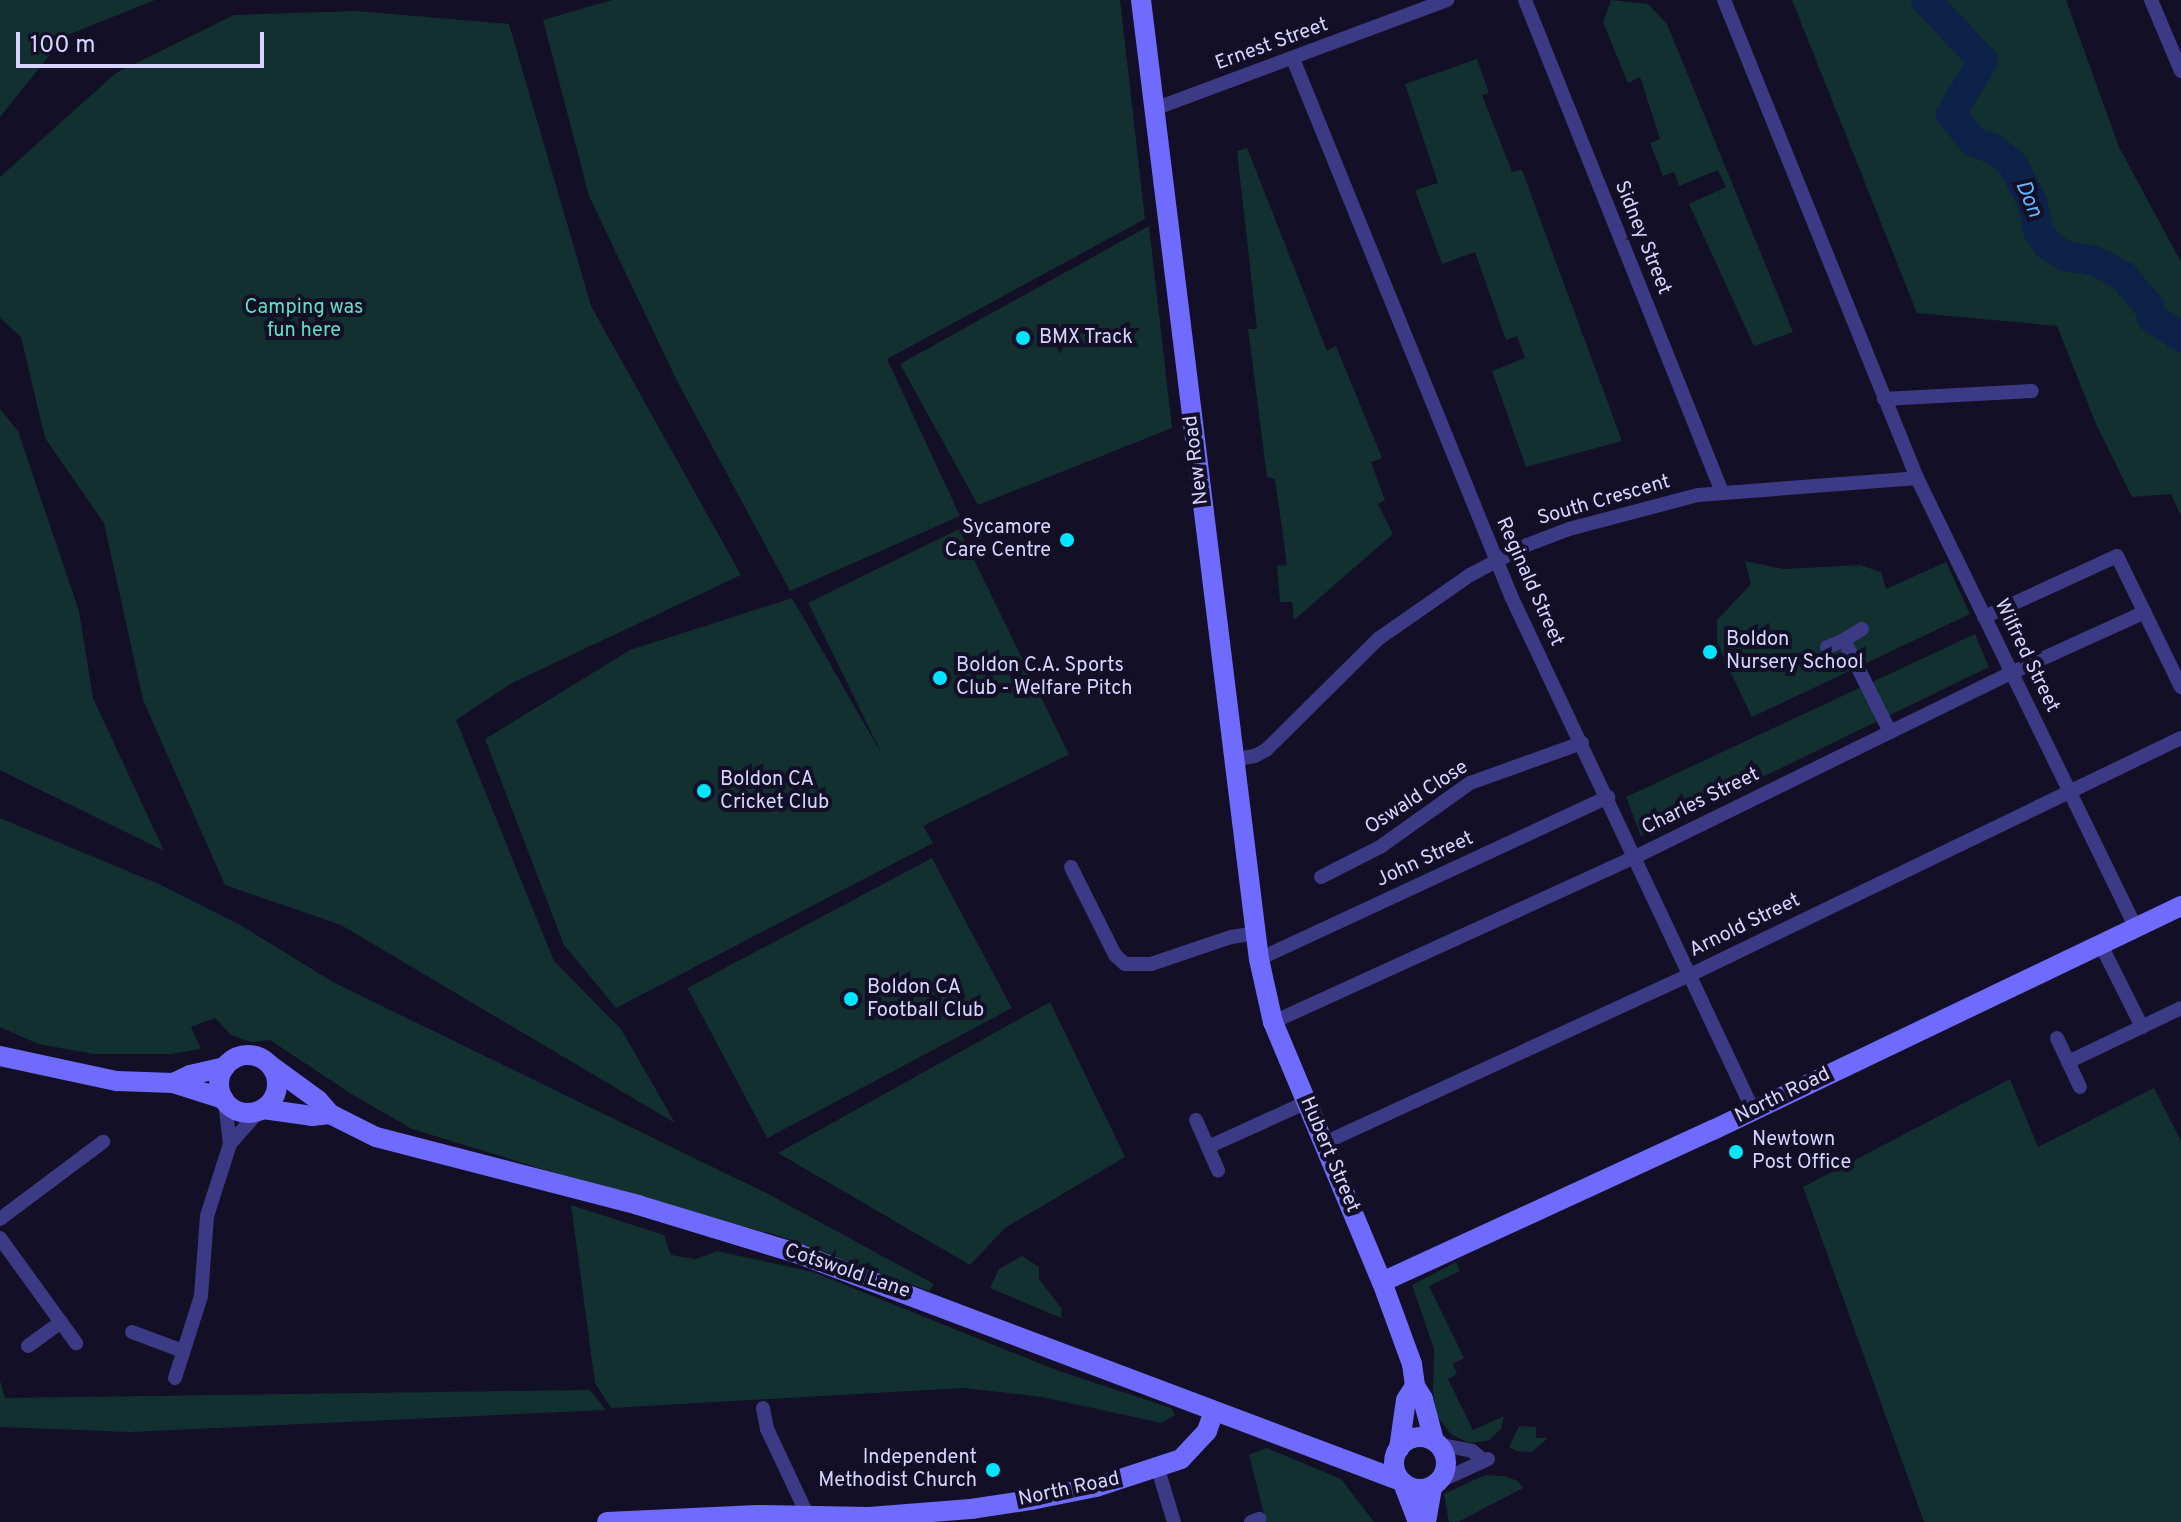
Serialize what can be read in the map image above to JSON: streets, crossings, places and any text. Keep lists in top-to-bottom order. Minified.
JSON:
{"streets":{"street":["Ernest Street","Sidney Street","New Road","South Crescent","Reginald Street","Wilfred Street","Oswald Close","Charles Street","John Street","Arnold Street","North Road","Hubert Street","Cotswold Lane"]},"crossings":[["Ernest Street","New Road"],["Ernest Street","Reginald Street"],["Sidney Street","South Crescent"],["New Road","South Crescent"],["New Road","Hubert Street"],["South Crescent","Reginald Street"],["South Crescent","Wilfred Street"],["Reginald Street","Oswald Close"],["Reginald Street","Charles Street"],["Reginald Street","John Street"],["Reginald Street","Arnold Street"],["Reginald Street","North Road"],["Wilfred Street","Charles Street"],["Wilfred Street","Arnold Street"],["Wilfred Street","North Road"],["Charles Street","Hubert Street"],["John Street","Hubert Street"],["Arnold Street","Hubert Street"],["North Road","Hubert Street"],["North Road","Cotswold Lane"],["Hubert Street","Cotswold Lane"]],"water":["Don"],"parks":["Camping was fun here"],"places":["BMX Track","Sycamore Care Centre","Boldon Nursery School","Boldon C.A. Sports Club - Welfare Pitch","Boldon CA Cricket Club","Boldon CA Football Club","Newtown Post Office","Independent Methodist Church"],"scale_bar":"100 m"}
